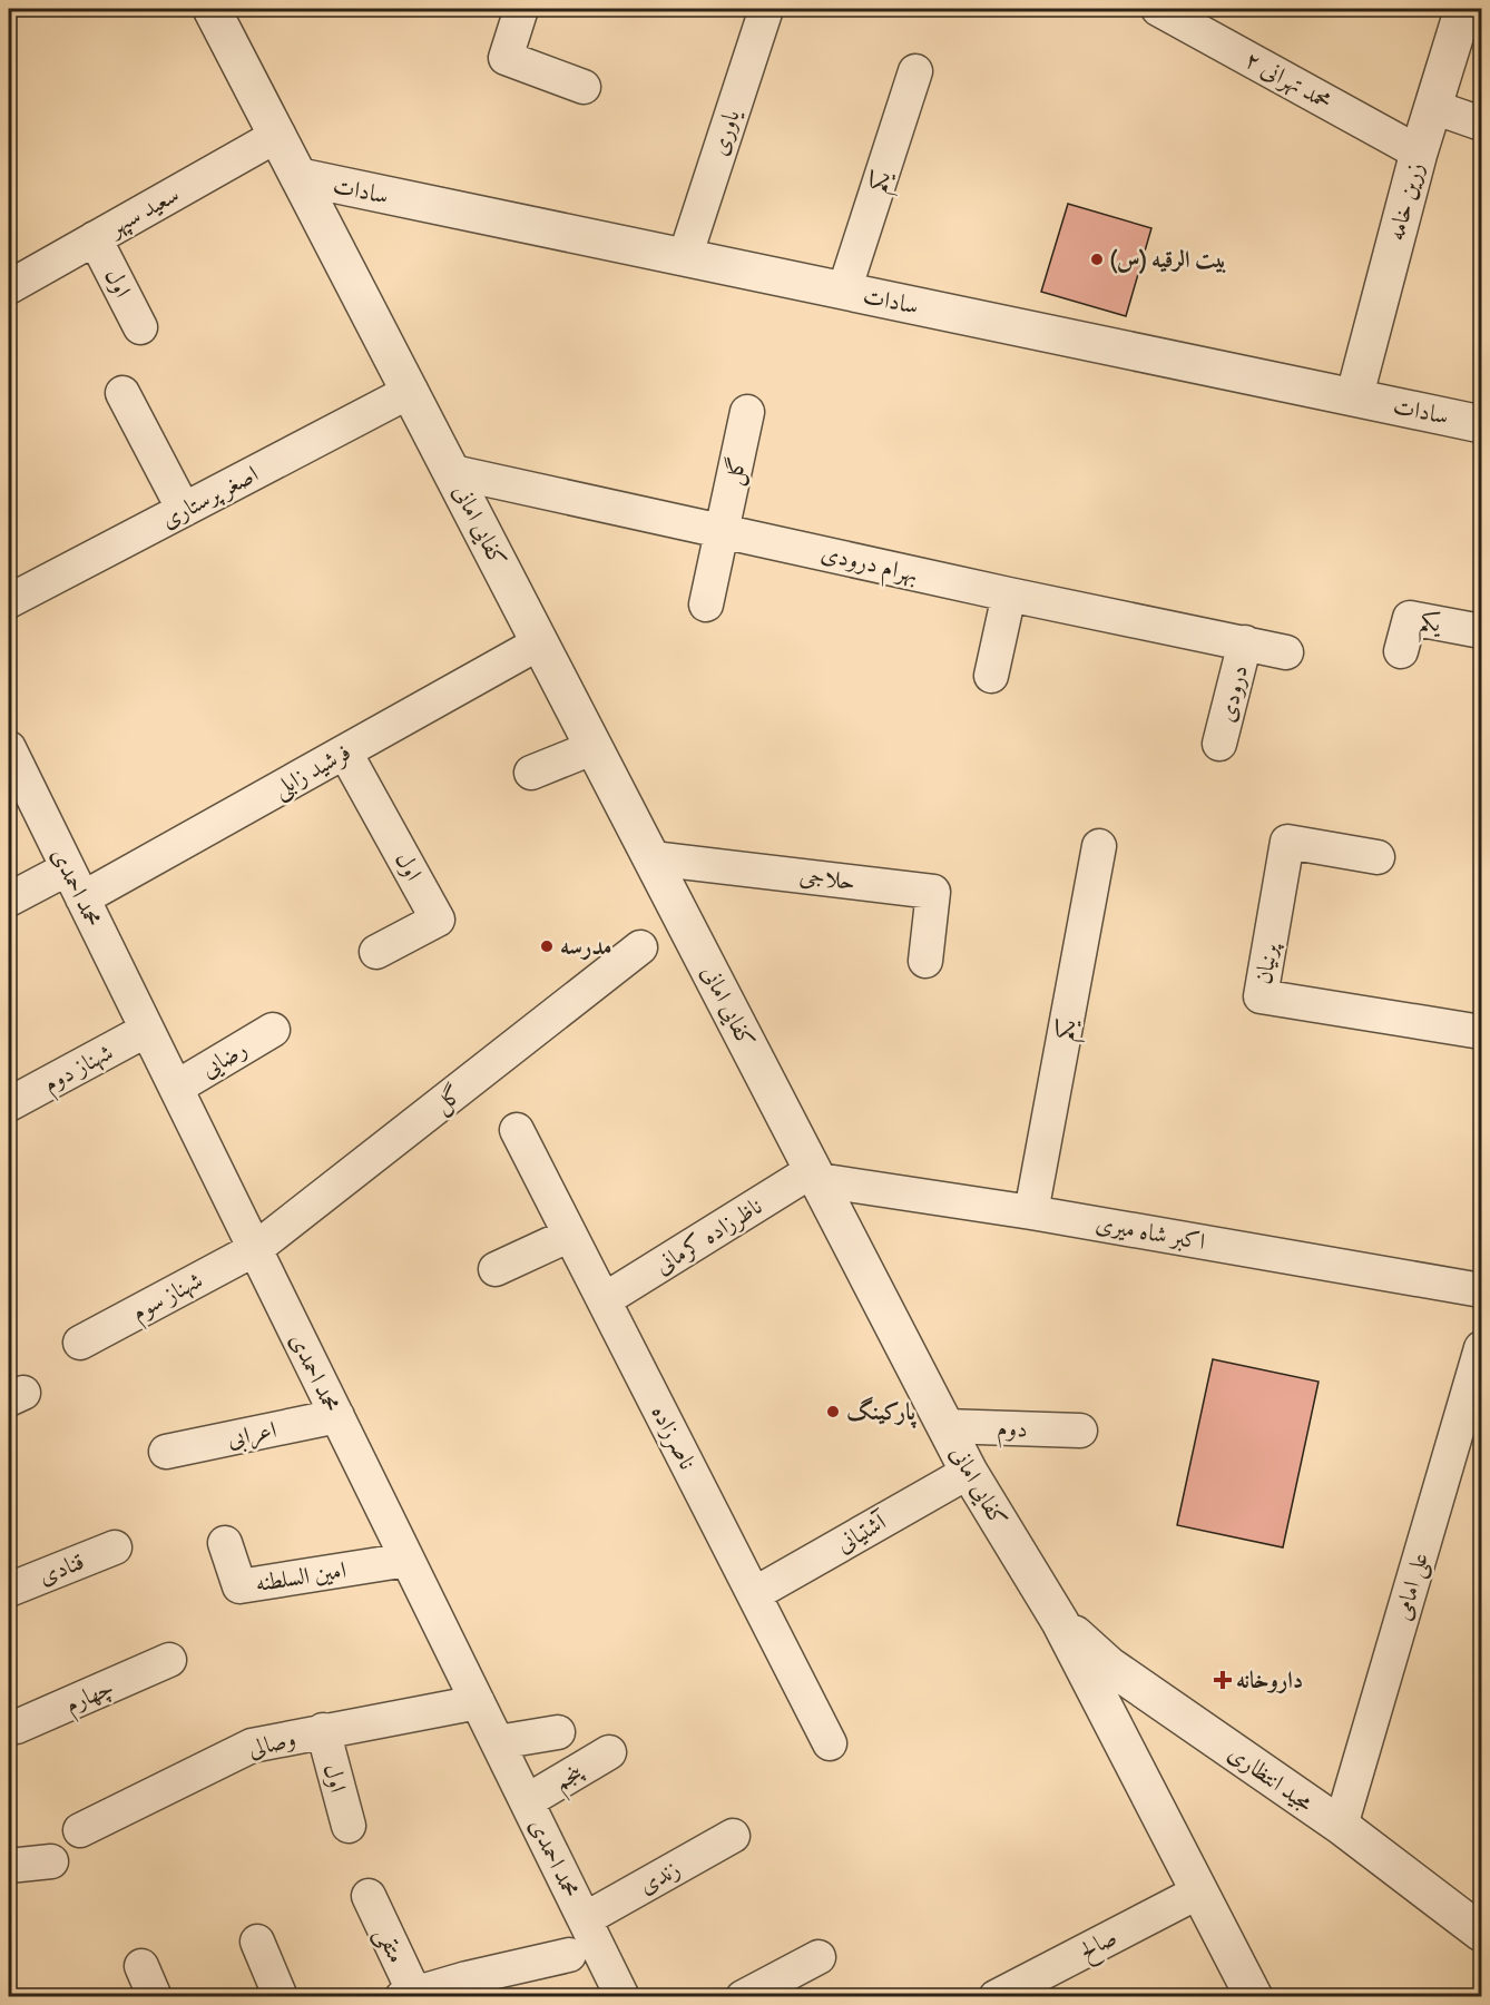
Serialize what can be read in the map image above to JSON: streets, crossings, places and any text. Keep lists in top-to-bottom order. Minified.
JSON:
{"streets":{"street":["محمد تهرانی ۲","یاوری","یکم","سادات","زرین خامه","سعید سپهر","اول","گل","اصغر پرستاری","کفایی امانی","بهرام درودی","درودی","فرشید زابلی","حلاجی","محمد احمدی","پرنیان","رضایی","شهناز دوم","اکبر شاه میری","ناظرزاده کرمانی","شهناز سوم","دوم","اعرابی","ناصرزاده","آشتیانی","قنادی","امین السلطنه","علی امامی","چهارم","وصالی","پنجم","مجید انتظاری","زندی","صالح","متقی"]},"crossings":[["محمد تهرانی ۲","زرین خامه"],["یاوری","سادات"],["یکم","سادات"],["یکم","اکبر شاه میری"],["سادات","زرین خامه"],["سادات","کفایی امانی"],["سعید سپهر","اول"],["سعید سپهر","کفایی امانی"],["اول","فرشید زابلی"],["اول","وصالی"],["گل","بهرام درودی"],["گل","محمد احمدی"],["گل","شهناز سوم"],["اصغر پرستاری","کفایی امانی"],["کفایی امانی","بهرام درودی"],["کفایی امانی","فرشید زابلی"],["کفایی امانی","حلاجی"],["کفایی امانی","اکبر شاه میری"],["کفایی امانی","ناظرزاده کرمانی"],["کفایی امانی","دوم"],["کفایی امانی","آشتیانی"],["کفایی امانی","مجید انتظاری"],["کفایی امانی","صالح"],["بهرام درودی","درودی"],["فرشید زابلی","محمد احمدی"],["محمد احمدی","رضایی"],["محمد احمدی","شهناز دوم"],["محمد احمدی","شهناز سوم"],["محمد احمدی","اعرابی"],["محمد احمدی","امین السلطنه"],["محمد احمدی","وصالی"],["محمد احمدی","پنجم"],["محمد احمدی","زندی"],["اکبر شاه میری","ناظرزاده کرمانی"],["ناظرزاده کرمانی","ناصرزاده"],["ناصرزاده","آشتیانی"],["علی امامی","مجید انتظاری"]],"places":{"other":["بیت الرقیه (س)","مدرسه","پارکینگ"],"health":["داروخانه"]}}
